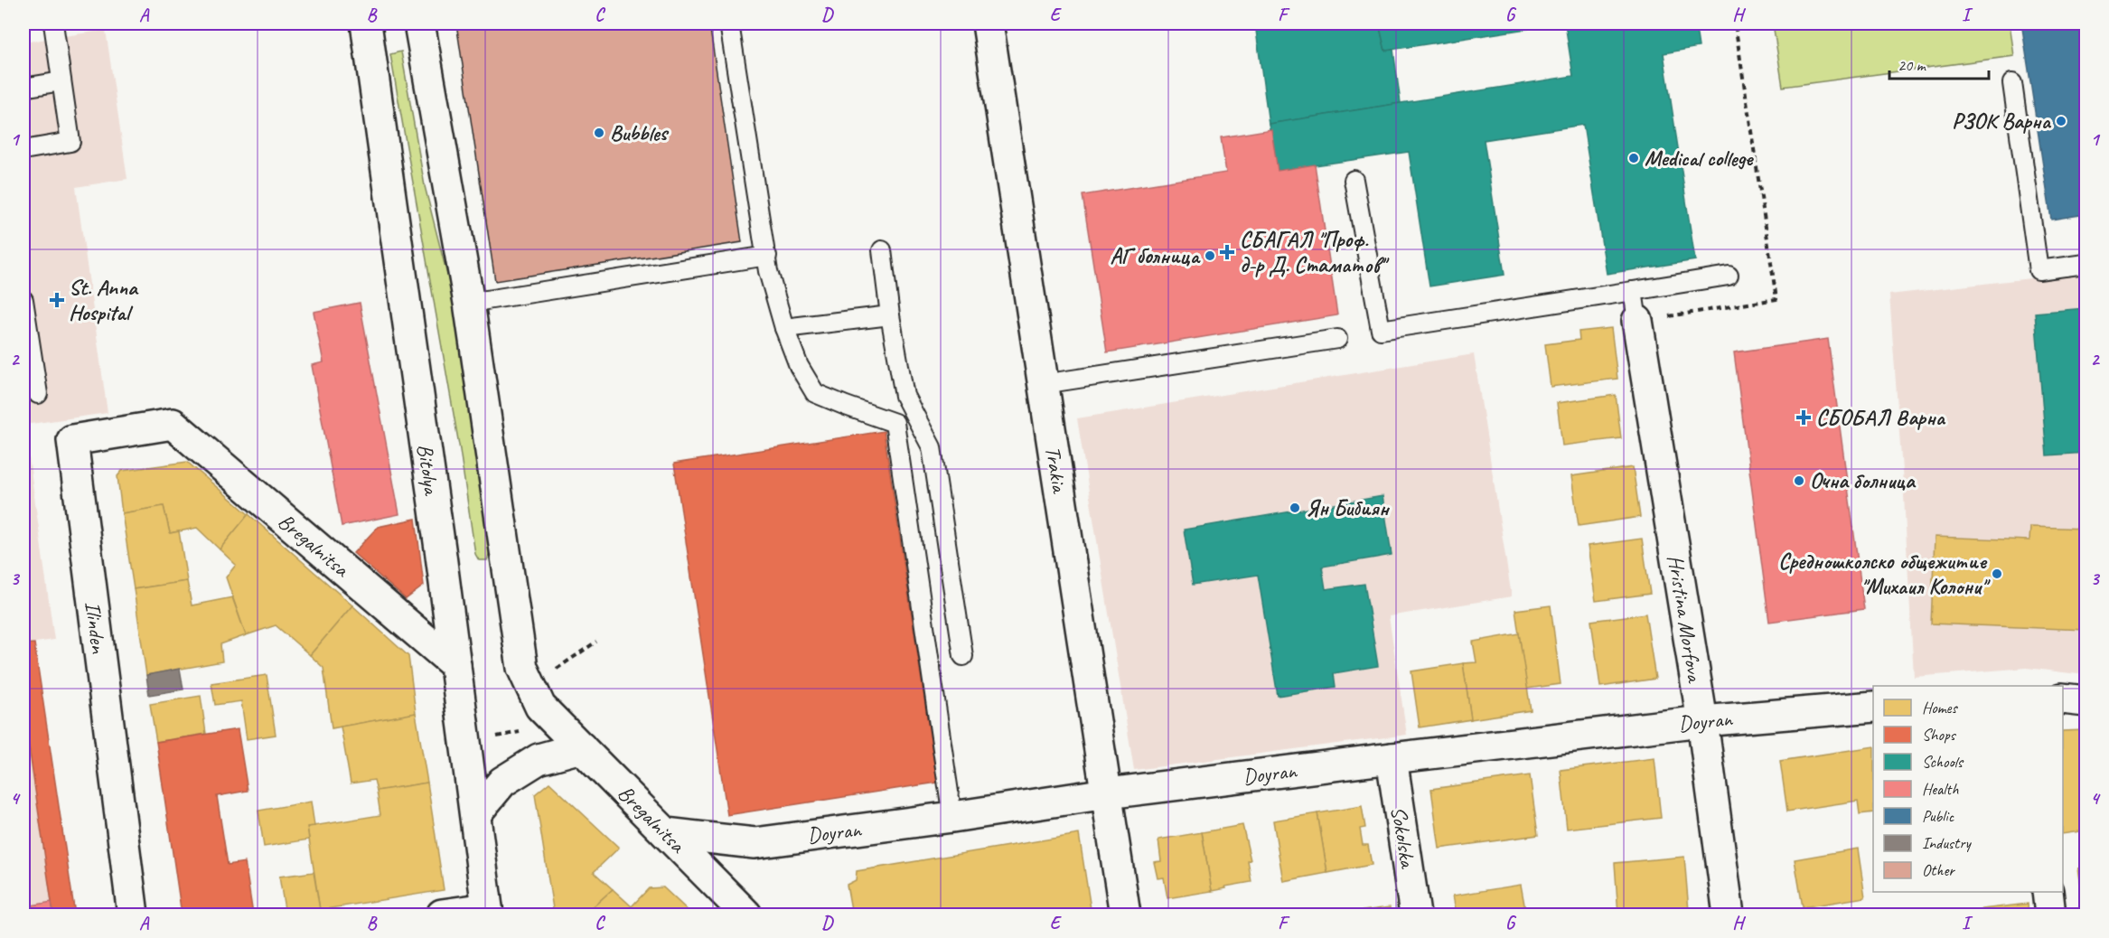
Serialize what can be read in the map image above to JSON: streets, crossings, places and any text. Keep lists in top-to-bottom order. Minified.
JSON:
{"streets":{"street":["Bitolya","Trakia","Bregalnitsa","Hristina Morfova","Ilinden","Doyran","Sokolska"]},"crossings":[["Bitolya","Bregalnitsa"],["Trakia","Doyran"],["Bregalnitsa","Ilinden"],["Bregalnitsa","Doyran"],["Hristina Morfova","Doyran"],["Doyran","Sokolska"]],"places":{"other":["РЗОК Варна","Bubbles","Medical college","АГ болница","Очна болница","Ян Бибиян","Средношколско общежитие \"Михаил Колони\""],"health":["СБАГАЛ \"Проф. д-р Д. Стаматов\"","St. Anna Hospital","СБОБАЛ Варна"]},"legend":["Homes","Shops","Schools","Health","Public","Industry","Other"],"scale_bar":"20 m","grid":{"columns":["A","B","C","D","E","F","G","H","I"],"rows":["1","2","3","4"]}}
